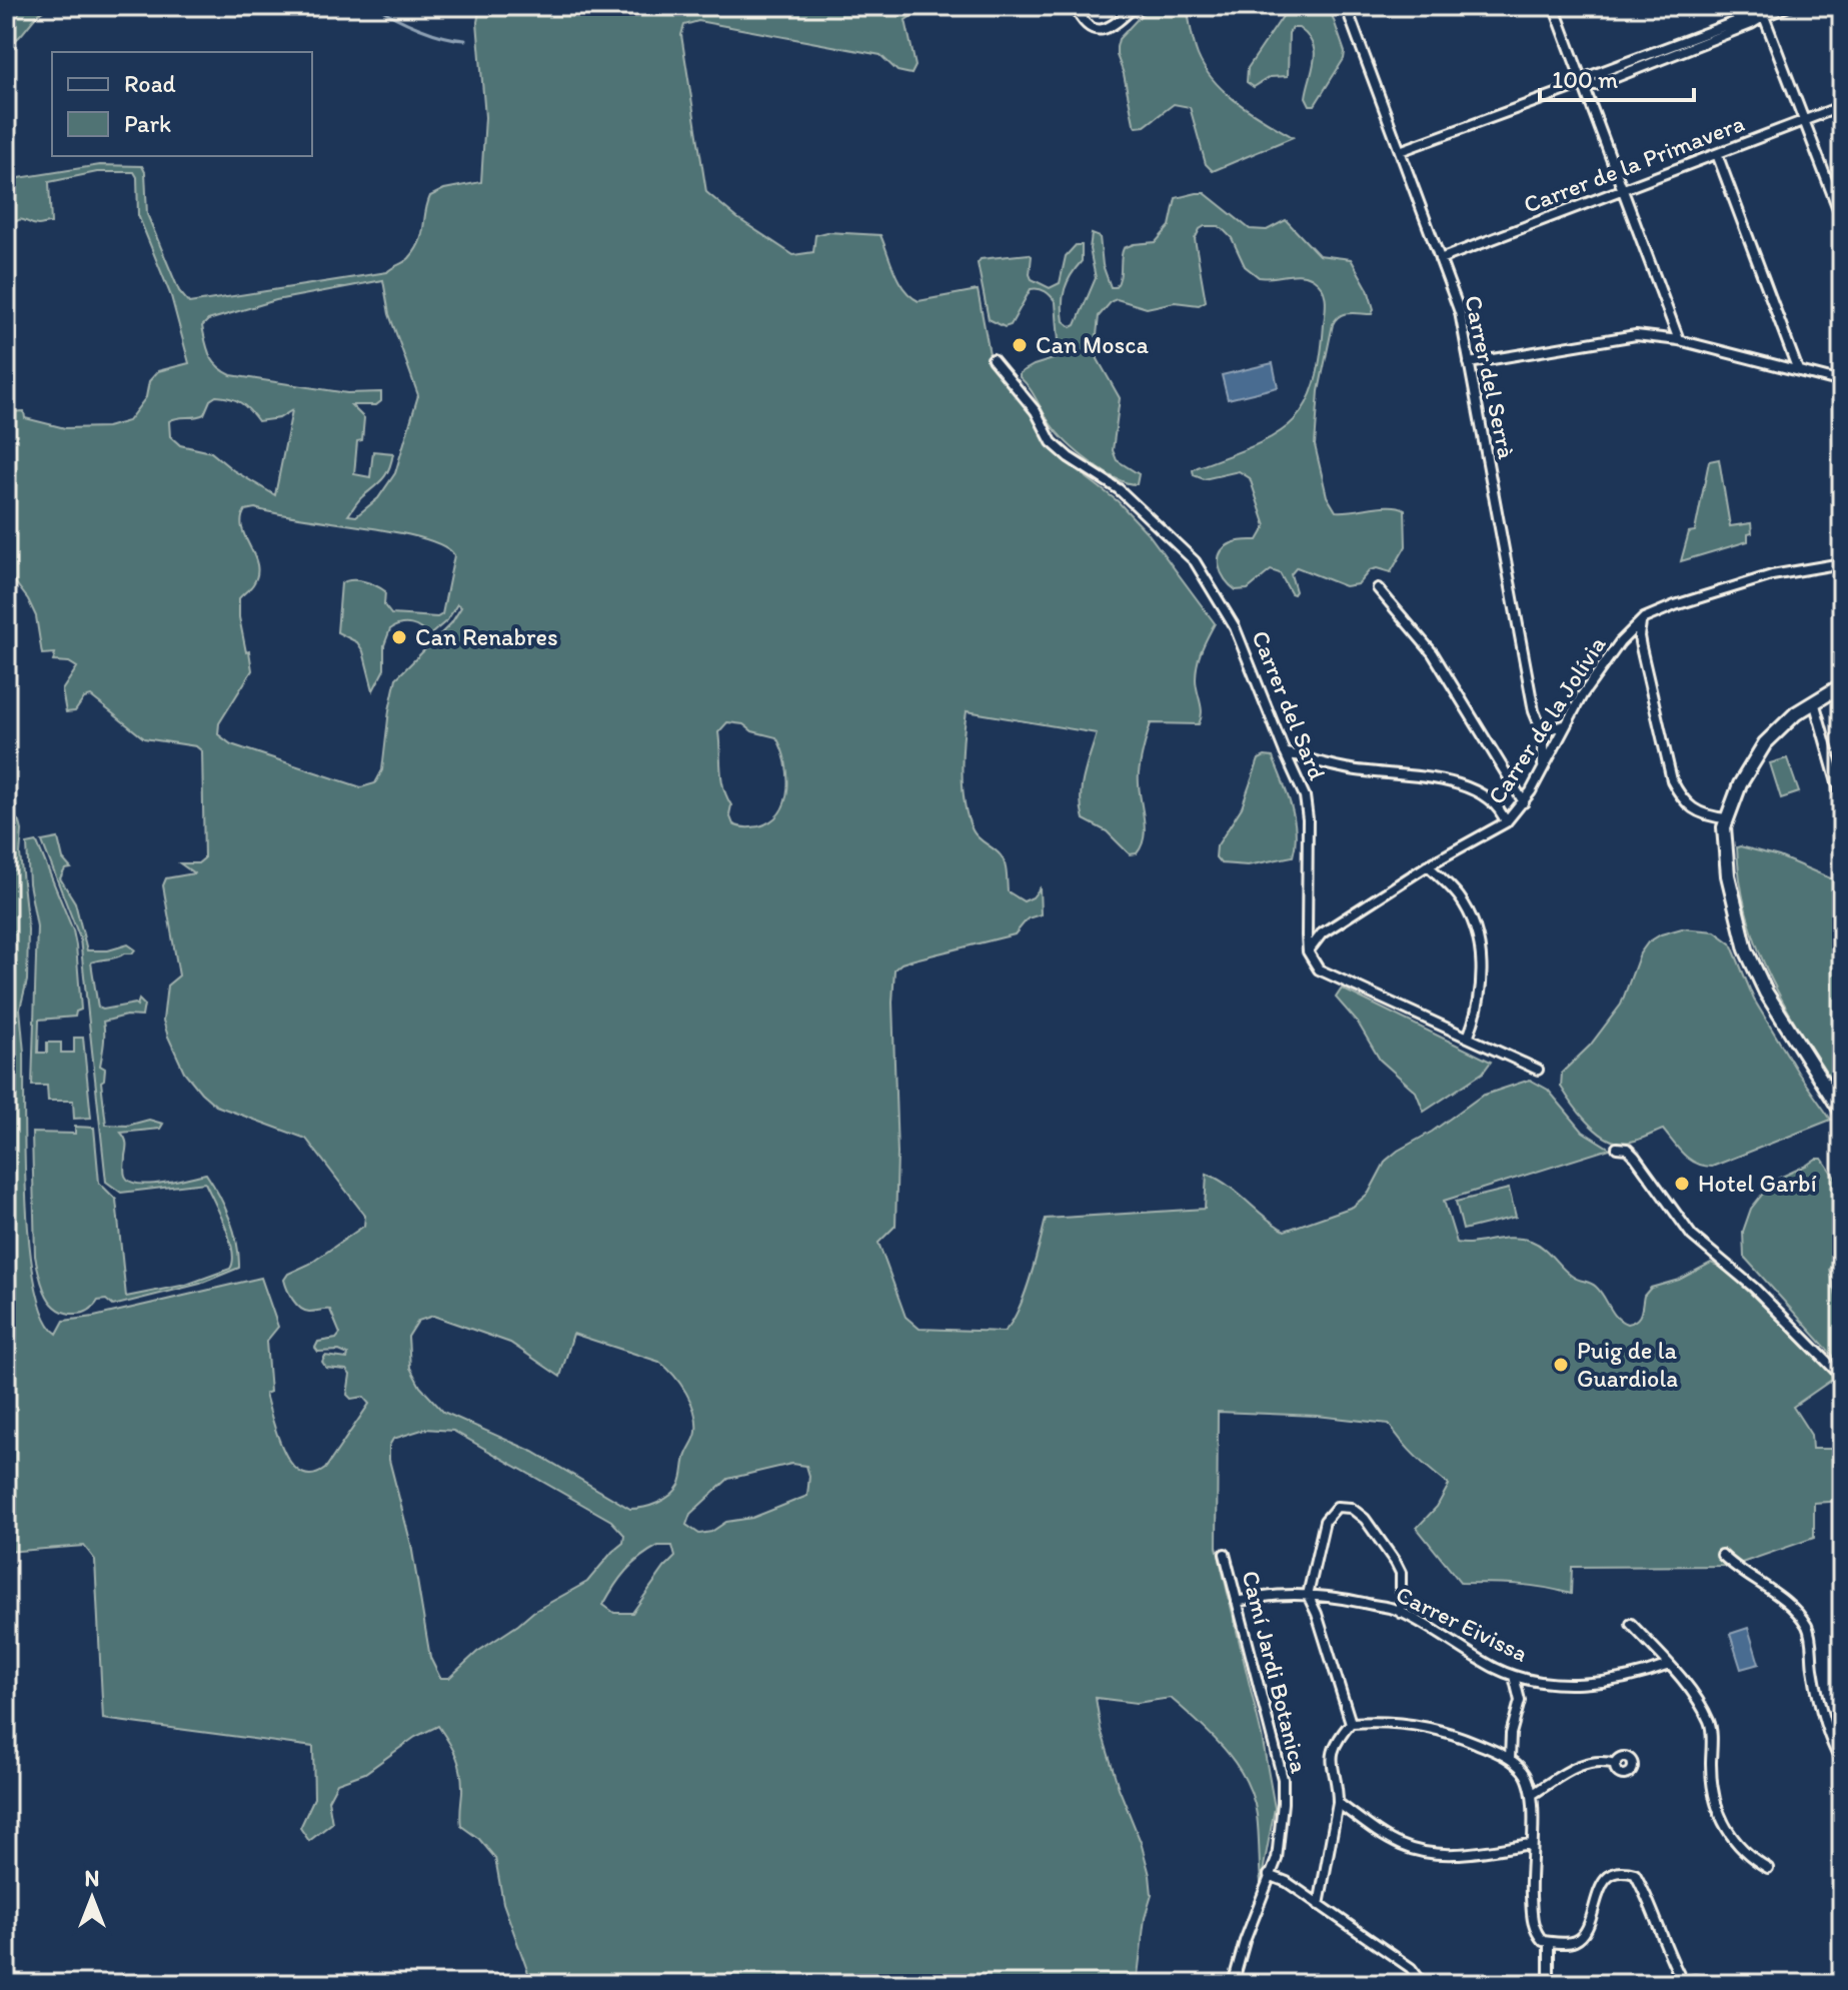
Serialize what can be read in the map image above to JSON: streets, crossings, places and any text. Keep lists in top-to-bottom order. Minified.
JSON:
{"streets":{"street":["Carrer de la Primavera","Carrer del Serrà","Carrer del Sard","Carrer de la Jolívia","Carrer Eivissa","Camí Jardi Botanica"]},"crossings":[["Carrer de la Primavera","Carrer del Serrà"],["Carrer del Serrà","Carrer de la Jolívia"],["Carrer del Sard","Carrer de la Jolívia"],["Carrer Eivissa","Camí Jardi Botanica"]],"places":["Can Mosca","Can Renabres","Hotel Garbí","Puig de la Guardiola"],"legend":["Road","Park"],"scale_bar":"100 m","north":"top"}
